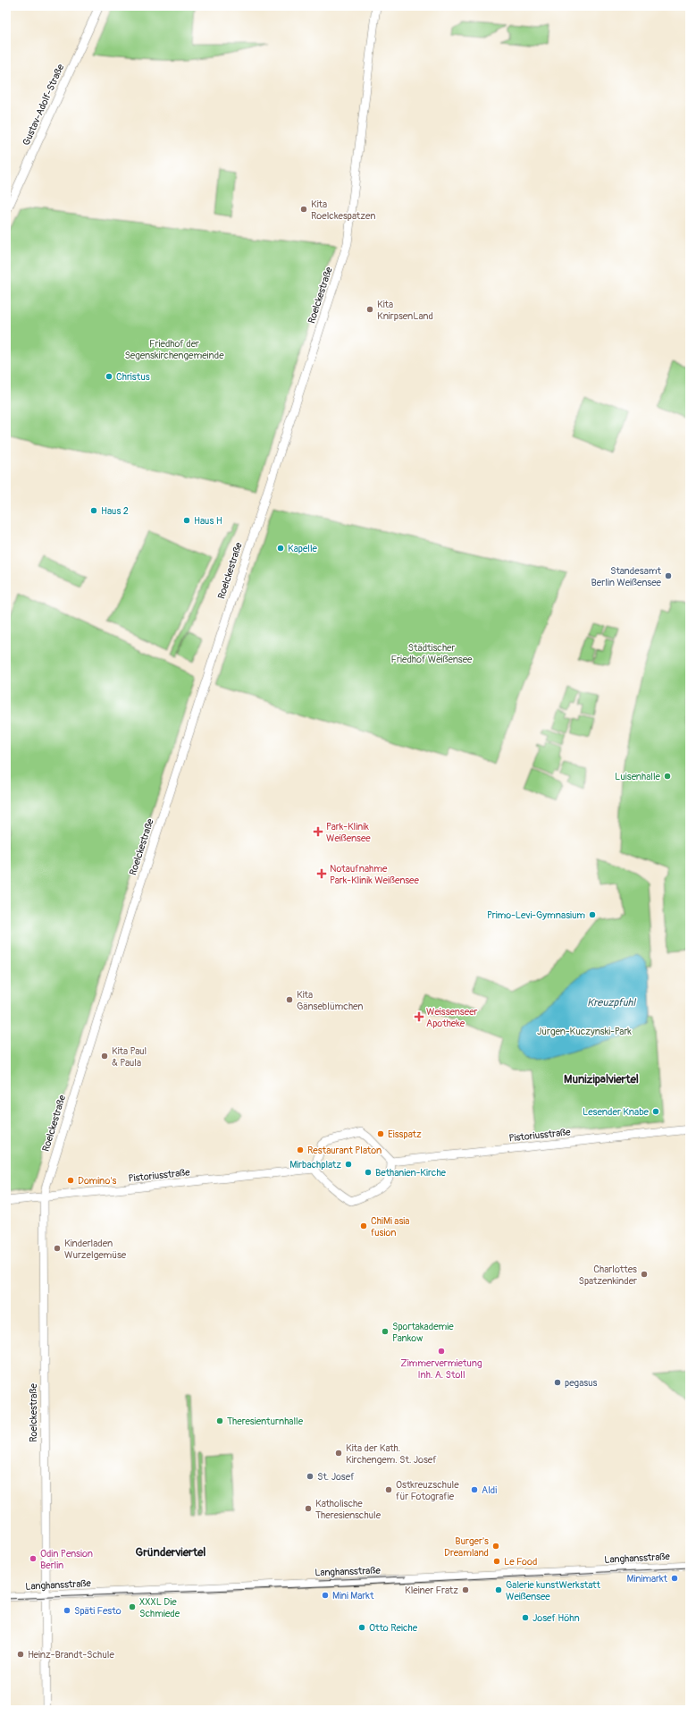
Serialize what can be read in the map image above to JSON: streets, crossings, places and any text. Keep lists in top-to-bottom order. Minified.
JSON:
{"streets":{"street":["Gustav-Adolf-Straße","Roelckestraße","Pistoriusstraße","Langhansstraße"]},"crossings":[["Roelckestraße","Pistoriusstraße"],["Roelckestraße","Langhansstraße"]],"districts":["Munizipalviertel","Gründerviertel"],"water":["Kreuzpfuhl"],"parks":["Friedhof der Segenskirchengemeinde","Städtischer Friedhof Weißensee","Jürgen-Kuczynski-Park"],"places":{"other":["Kita Roelckespatzen","Kita KnirpsenLand","Christus","Haus 2","Haus H","Kapelle","Standesamt Berlin Weißensee","Luisenhalle","Primo-Levi-Gymnasium","Kita Gänseblümchen","Kita Paul & Paula","Lesender Knabe","Eisspatz","Restaurant Platon","Mirbachplatz","Bethanien-Kirche","Domino's","ChiMi asia fusion","Kinderladen Wurzelgemüse","Charlottes Spatzenkinder","Sportakademie Pankow","Zimmervermietung Inh. A. Stoll","pegasus","Theresienturnhalle","Kita der Kath. Kirchengem. St. Josef","St. Josef","Ostkreuzschule für Fotografie","Aldi","Katholische Theresienschule","Burger's Dreamland","Odin Pension Berlin","Le Food","Minimarkt","Kleiner Fratz","Galerie kunstWerkstatt Weißensee","Mini Markt","XXXL Die Schmiede","Späti Festo","Josef Höhn","Otto Reiche","Heinz-Brandt-Schule"],"health":["Park-Klinik Weißensee","Notaufnahme Park-Klinik Weißensee","Weissenseer Apotheke"]}}
